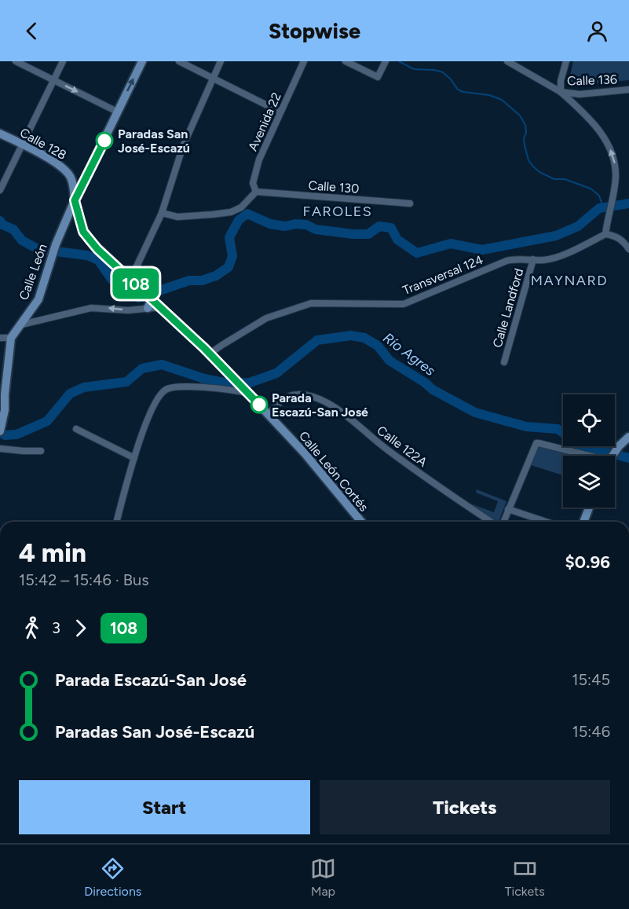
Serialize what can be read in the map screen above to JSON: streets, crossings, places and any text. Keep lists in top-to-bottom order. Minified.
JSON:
{"streets":{"main road":["Calle 128","Calle León","Calle León Cortés"],"street":["Calle 136","Avenida 22","Calle 130","Transversal 124","Calle Landford","Calle 122A"]},"crossings":[["Avenida 22","Calle 130"],["Calle 128","Calle León Cortés"],["Calle León","Calle León Cortés"],["Transversal 124","Calle Landford"],["Transversal 124","Calle León Cortés"],["Calle 122A","Calle León Cortés"]],"districts":["FAROLES","MAYNARD"],"water":["Río Agres"],"places":["Paradas San José-Escazú","Parada Escazú-San José"],"lines":["bus line 108"],"page":{"header":"Stopwise","on_map":"108","heading":["4 min","15:42 – 15:46 · Bus","$0.96"],"legs":["3","108"],"list":[{"name":"Parada Escazú-San José","value":"15:45"},{"name":"Paradas San José-Escazú","value":"15:46"}],"buttons":["Start","Tickets"],"tabs":["Directions","Map","Tickets"]}}
